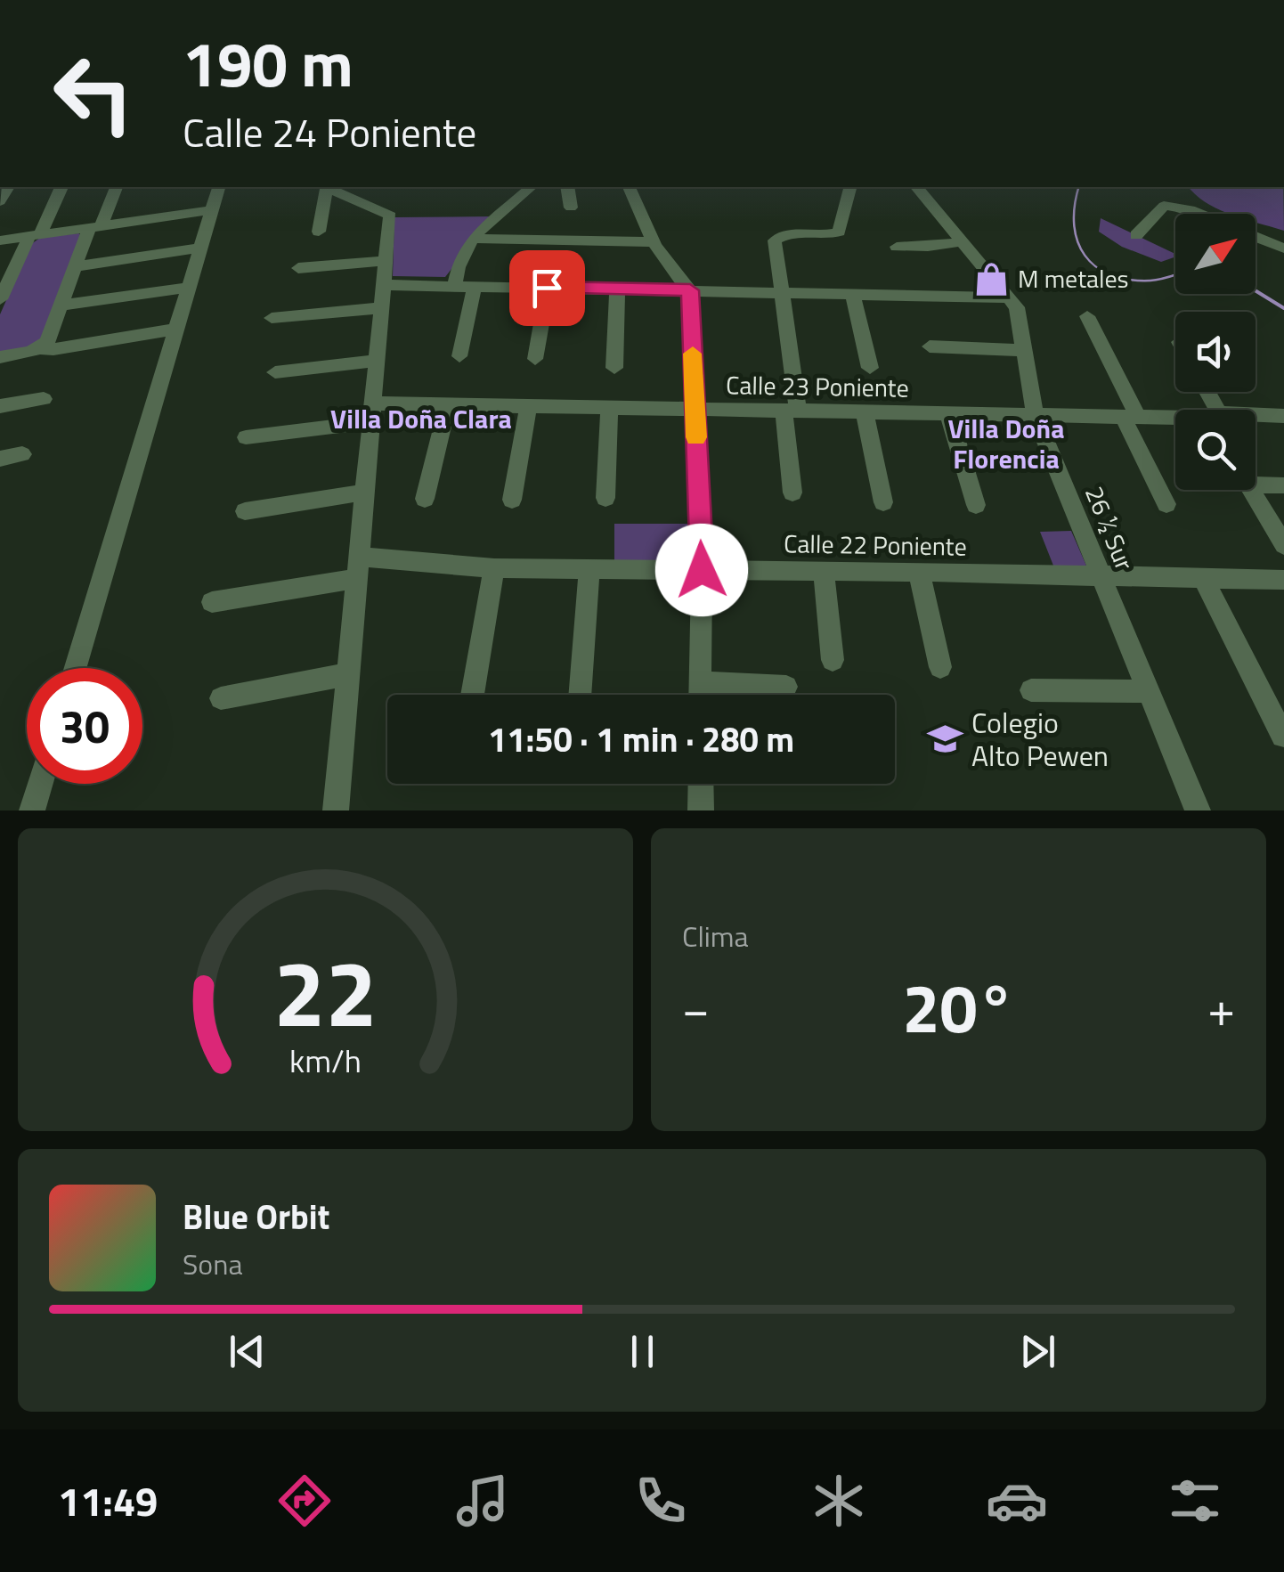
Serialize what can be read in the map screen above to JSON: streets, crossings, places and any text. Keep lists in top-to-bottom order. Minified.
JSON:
{"streets":{"street":["Calle 23 Poniente","26 ½ Sur","Calle 22 Poniente"]},"crossings":[["Calle 23 Poniente","26 ½ Sur"],["26 ½ Sur","Calle 22 Poniente"]],"districts":["Villa Doña Clara","Villa Doña Florencia"],"places":{"shop":["M metales"],"school or university":["Colegio Alto Pewen"]},"north":"top right","page":{"turn":["190 m","Calle 24 Poniente"],"limit":"30","trip":"11:50 · 1 min · 280 m","tile":"Clima","heat":["−","20°","+"],"song":["Blue Orbit","Sona"],"tabs":"11:49","gauge":["22","km/h"]}}
